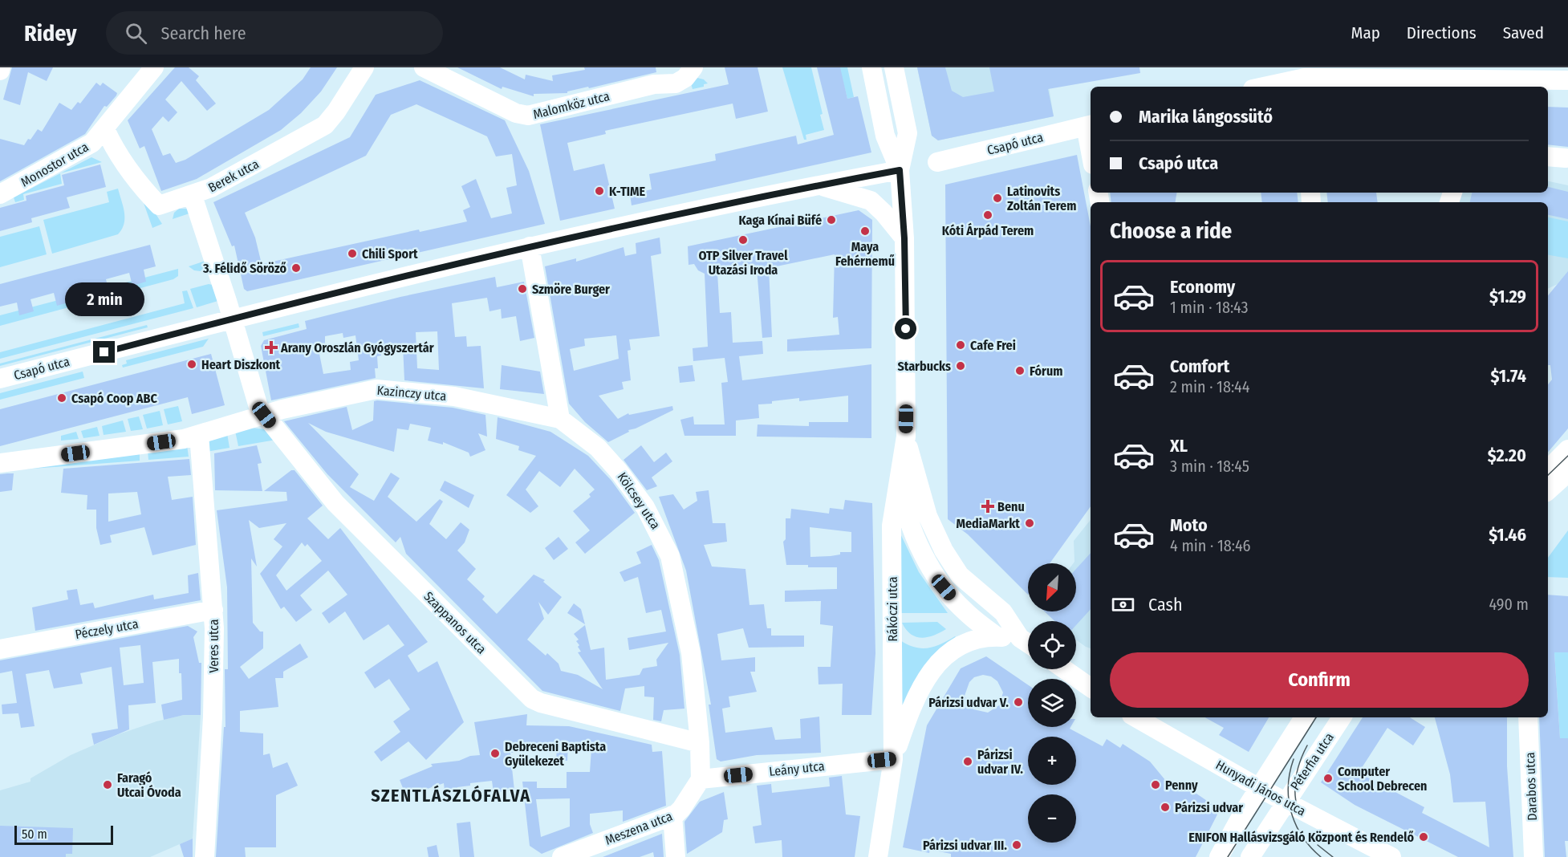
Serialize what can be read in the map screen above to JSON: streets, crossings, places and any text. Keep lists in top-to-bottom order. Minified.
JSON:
{"streets":{"street":["Malomköz utca","Csapó utca","Monostor utca","Berek utca","Kazinczy utca","Kölcsey utca","Rákóczi utca","Szappanos utca","Péczely utca","Veres utca","Péterfia utca","Leány utca","Darabos utca","Hunyadi János utca","Meszena utca"]},"crossings":[["Csapó utca","Rákóczi utca"],["Csapó utca","Szappanos utca"],["Monostor utca","Berek utca"],["Berek utca","Szappanos utca"],["Kazinczy utca","Kölcsey utca"],["Kazinczy utca","Szappanos utca"],["Kazinczy utca","Veres utca"],["Kölcsey utca","Szappanos utca"],["Kölcsey utca","Leány utca"],["Kölcsey utca","Meszena utca"],["Rákóczi utca","Leány utca"],["Péczely utca","Veres utca"],["Péterfia utca","Hunyadi János utca"],["Leány utca","Meszena utca"]],"districts":["SZENTLÁSZLÓFALVA"],"places":{"other":["K-TIME","Latinovits Zoltán Terem","Kóti Árpád Terem","Kaga Kínai Büfé","Maya Fehérnemű","OTP Silver Travel Utazási Iroda","Chili Sport","3. Félidő Söröző","Szmöre Burger","Cafe Frei","Heart Diszkont","Starbucks","Fórum","Csapó Coop ABC","MediaMarkt","Párizsi udvar V.","Debreceni Baptista Gyülekezet","Párizsi udvar IV.","Computer School Debrecen","Faragó Utcai Óvoda","Penny","Párizsi udvar","ENIFON Hallásvizsgáló Központ és Rendelő","Párizsi udvar III."],"health":["Arany Oroszlán Gyógyszertár","Benu"]},"scale_bar":"50 m","north":"bottom left","page":{"header":"Ridey","search":"Search here","nav":["Map","Directions","Saved"],"banner":["Marika lángossütő","Csapó utca"],"heading":"Choose a ride","list":[{"name":"Economy","note":"1 min · 18:43","value":"$1.29"},{"name":"Comfort","note":"2 min · 18:44","value":"$1.74"},{"name":"XL","note":"3 min · 18:45","value":"$2.20"},{"name":"Moto","note":"4 min · 18:46","value":"$1.46"}],"bubble":"2 min","map_buttons":["+","−"],"pay":["Cash","490 m"],"buttons":"Confirm","scale":"50 m"}}
